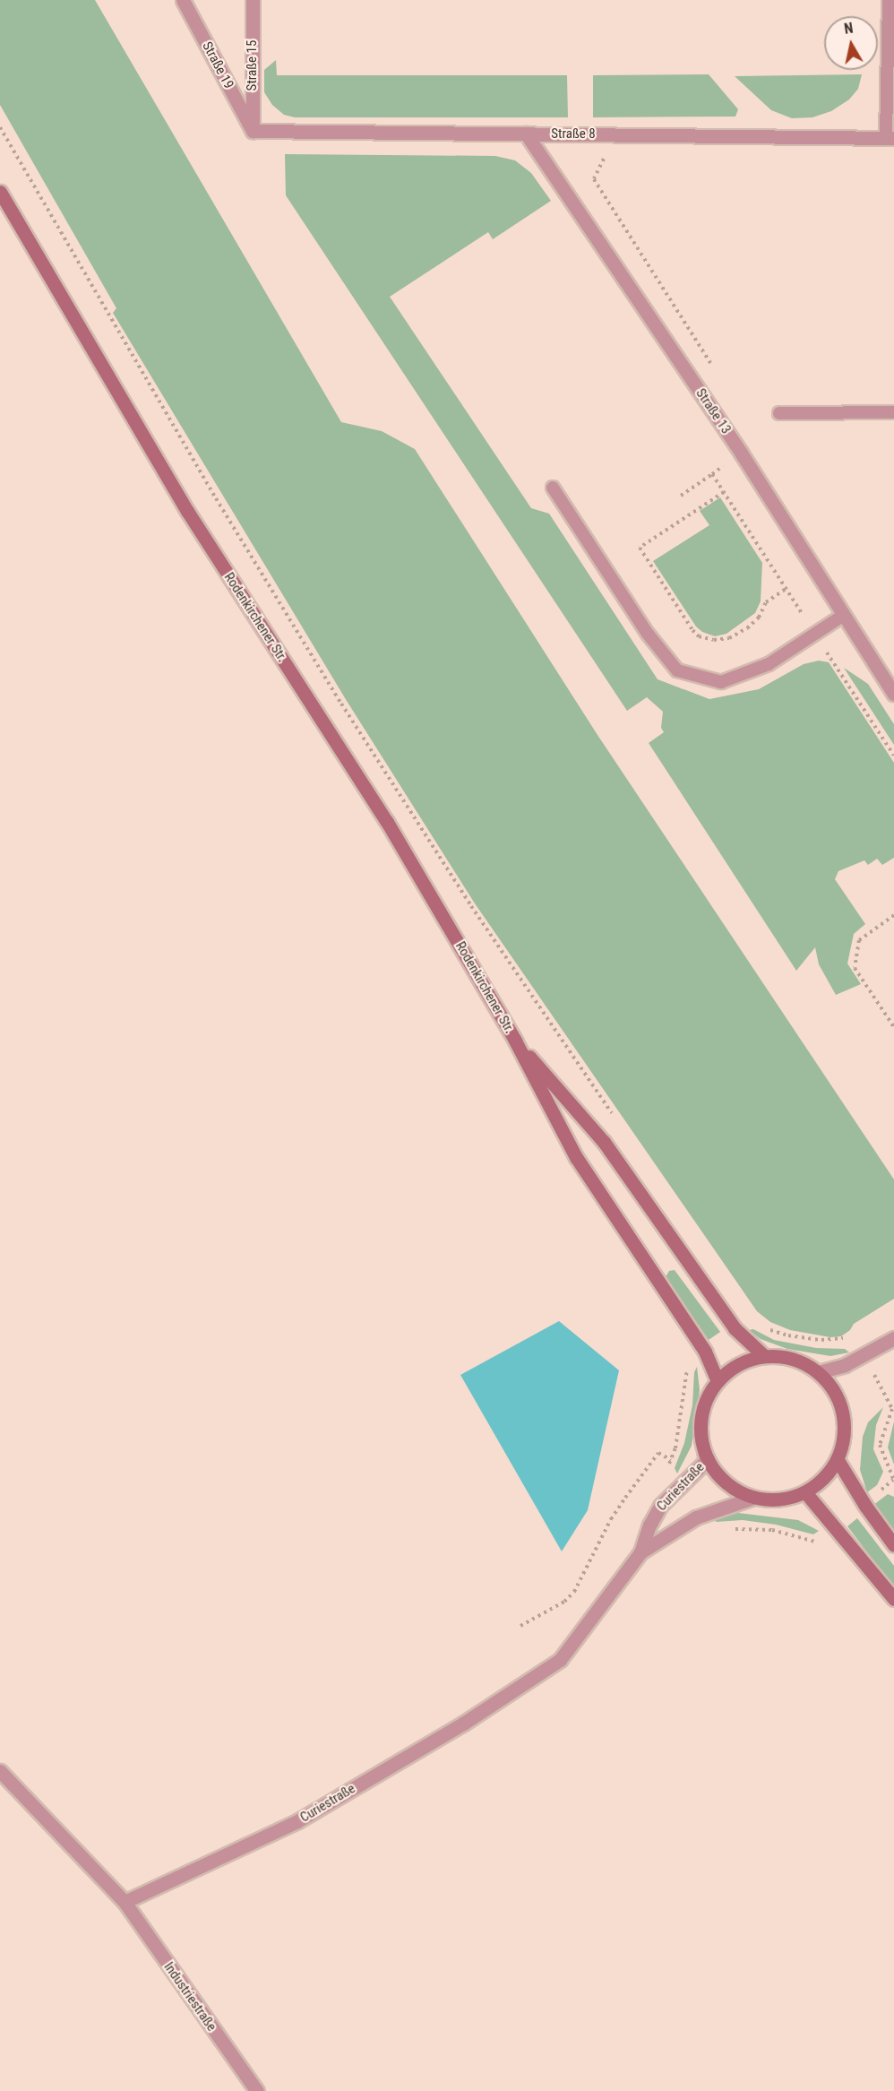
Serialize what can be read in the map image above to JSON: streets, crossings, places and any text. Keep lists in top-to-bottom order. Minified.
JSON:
{"streets":{"main road":["Rodenkirchener Str."],"street":["Straße 19","Straße 15","Straße 8","Straße 13","Curiestraße","Industriestraße"]},"crossings":[["Straße 19","Straße 15"],["Straße 19","Straße 8"],["Straße 15","Straße 8"],["Straße 8","Straße 13"],["Curiestraße","Industriestraße"]],"north":"top"}
